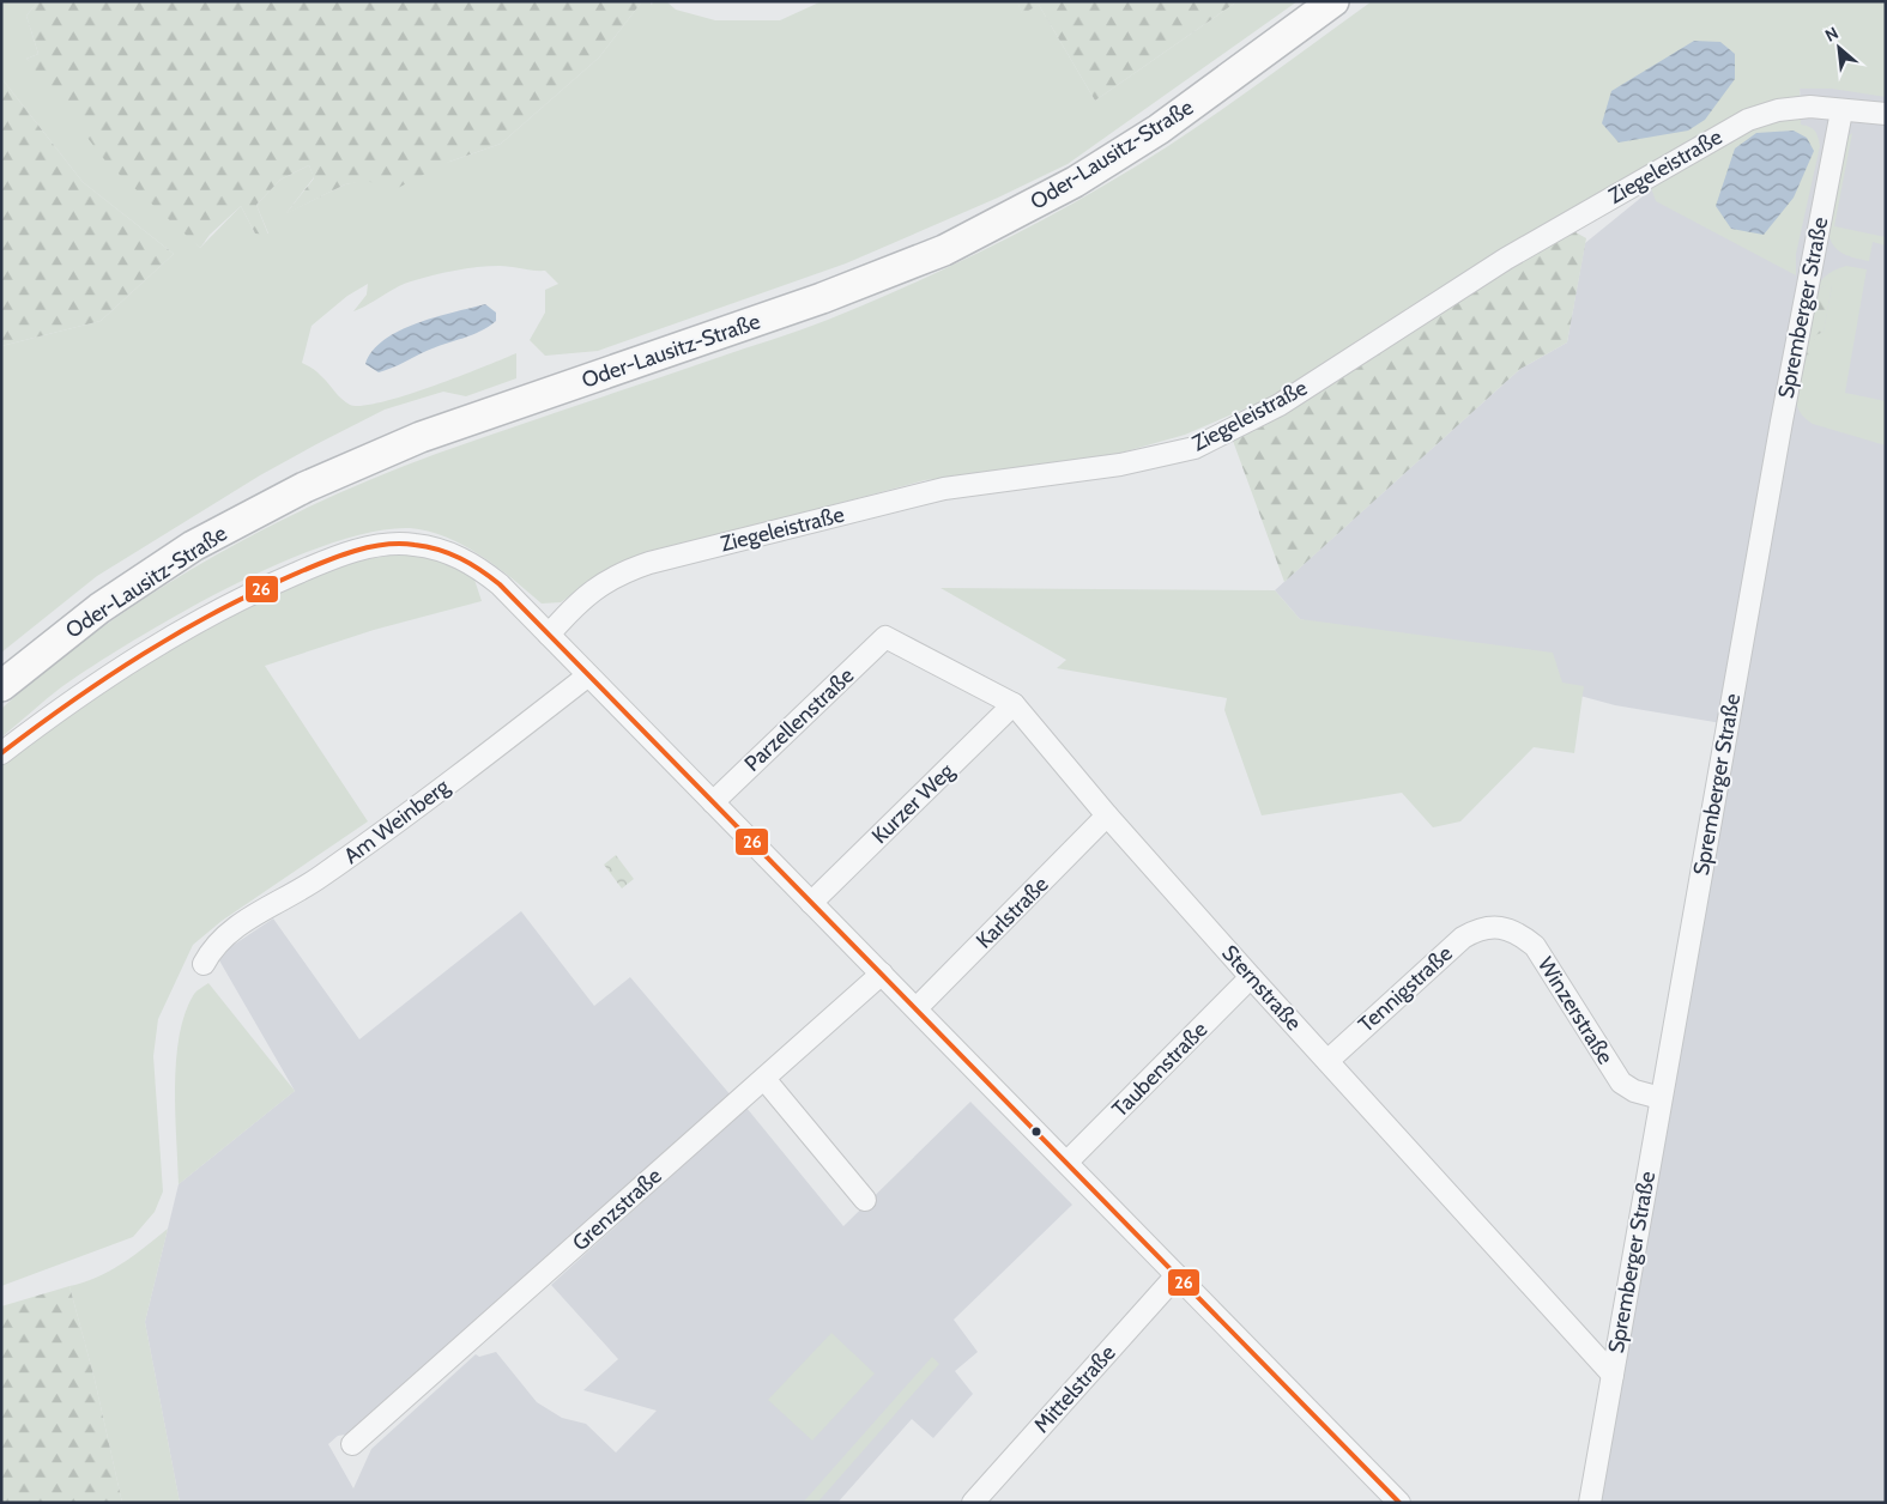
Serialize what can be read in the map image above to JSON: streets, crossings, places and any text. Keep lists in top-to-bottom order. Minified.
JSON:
{"streets":{"highway":["Oder-Lausitz-Straße"],"street":["Ziegeleistraße","Spremberger Straße","Parzellenstraße","Kurzer Weg","Am Weinberg","Karlstraße","Sternstraße","Tennigstraße","Winzerstraße","Taubenstraße","Grenzstraße","Mittelstraße"]},"crossings":[["Ziegeleistraße","Spremberger Straße"],["Spremberger Straße","Sternstraße"],["Spremberger Straße","Winzerstraße"],["Parzellenstraße","Sternstraße"],["Kurzer Weg","Sternstraße"],["Karlstraße","Sternstraße"],["Sternstraße","Tennigstraße"],["Sternstraße","Taubenstraße"],["Tennigstraße","Winzerstraße"]],"lines":["transit line 26"],"north":"top left"}
